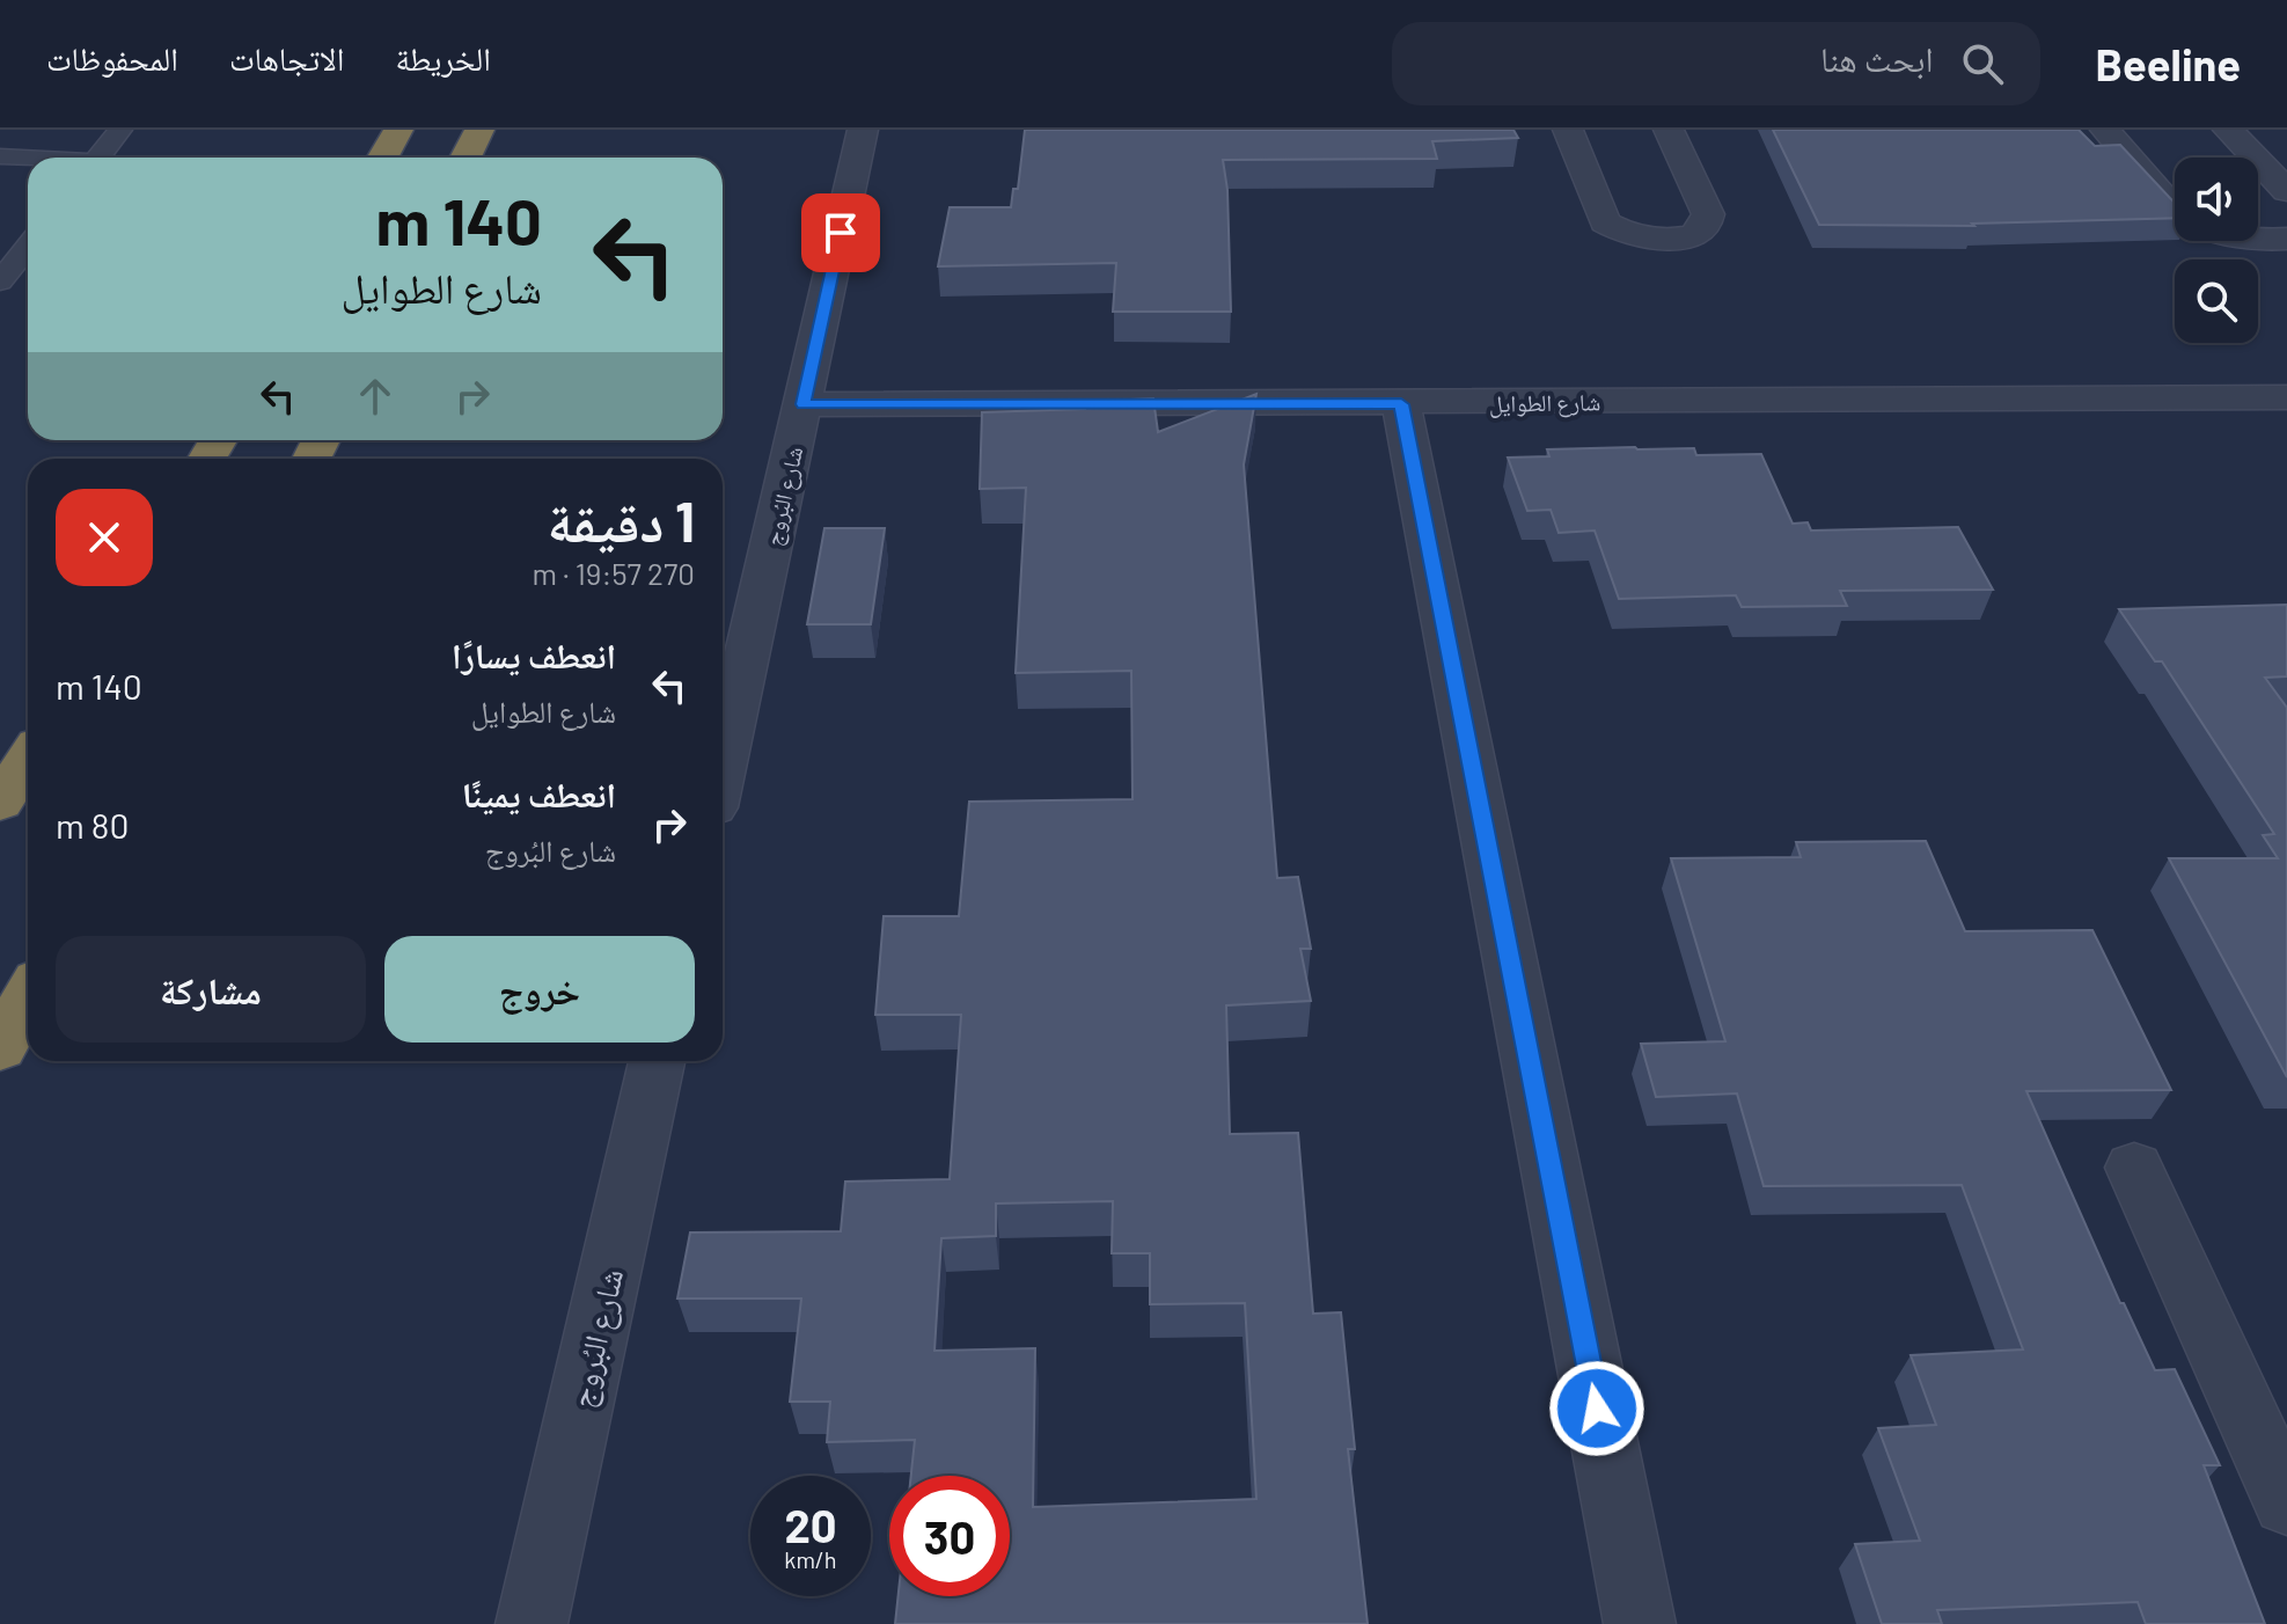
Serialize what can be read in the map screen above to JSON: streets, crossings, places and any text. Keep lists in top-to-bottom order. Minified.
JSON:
{"streets":{"street":["شارع الطوايل","شارع البُروج"]},"crossings":[["شارع الطوايل","شارع البُروج"]],"page":{"header":"Beeline","search":"ابحث هنا","nav":["الخريطة","الاتجاهات","المحفوظات"],"turn":["140 m","شارع الطوايل"],"heading":["1 دقيقة","270 m · 19:57"],"list":[{"name":"انعطف يسارًا","note":"شارع الطوايل","value":"140 m"},{"name":"انعطف يمينًا","note":"شارع البُروج","value":"80 m"}],"buttons":["خروج","مشاركة"],"speed":"20 km/h","limit":"30"}}
